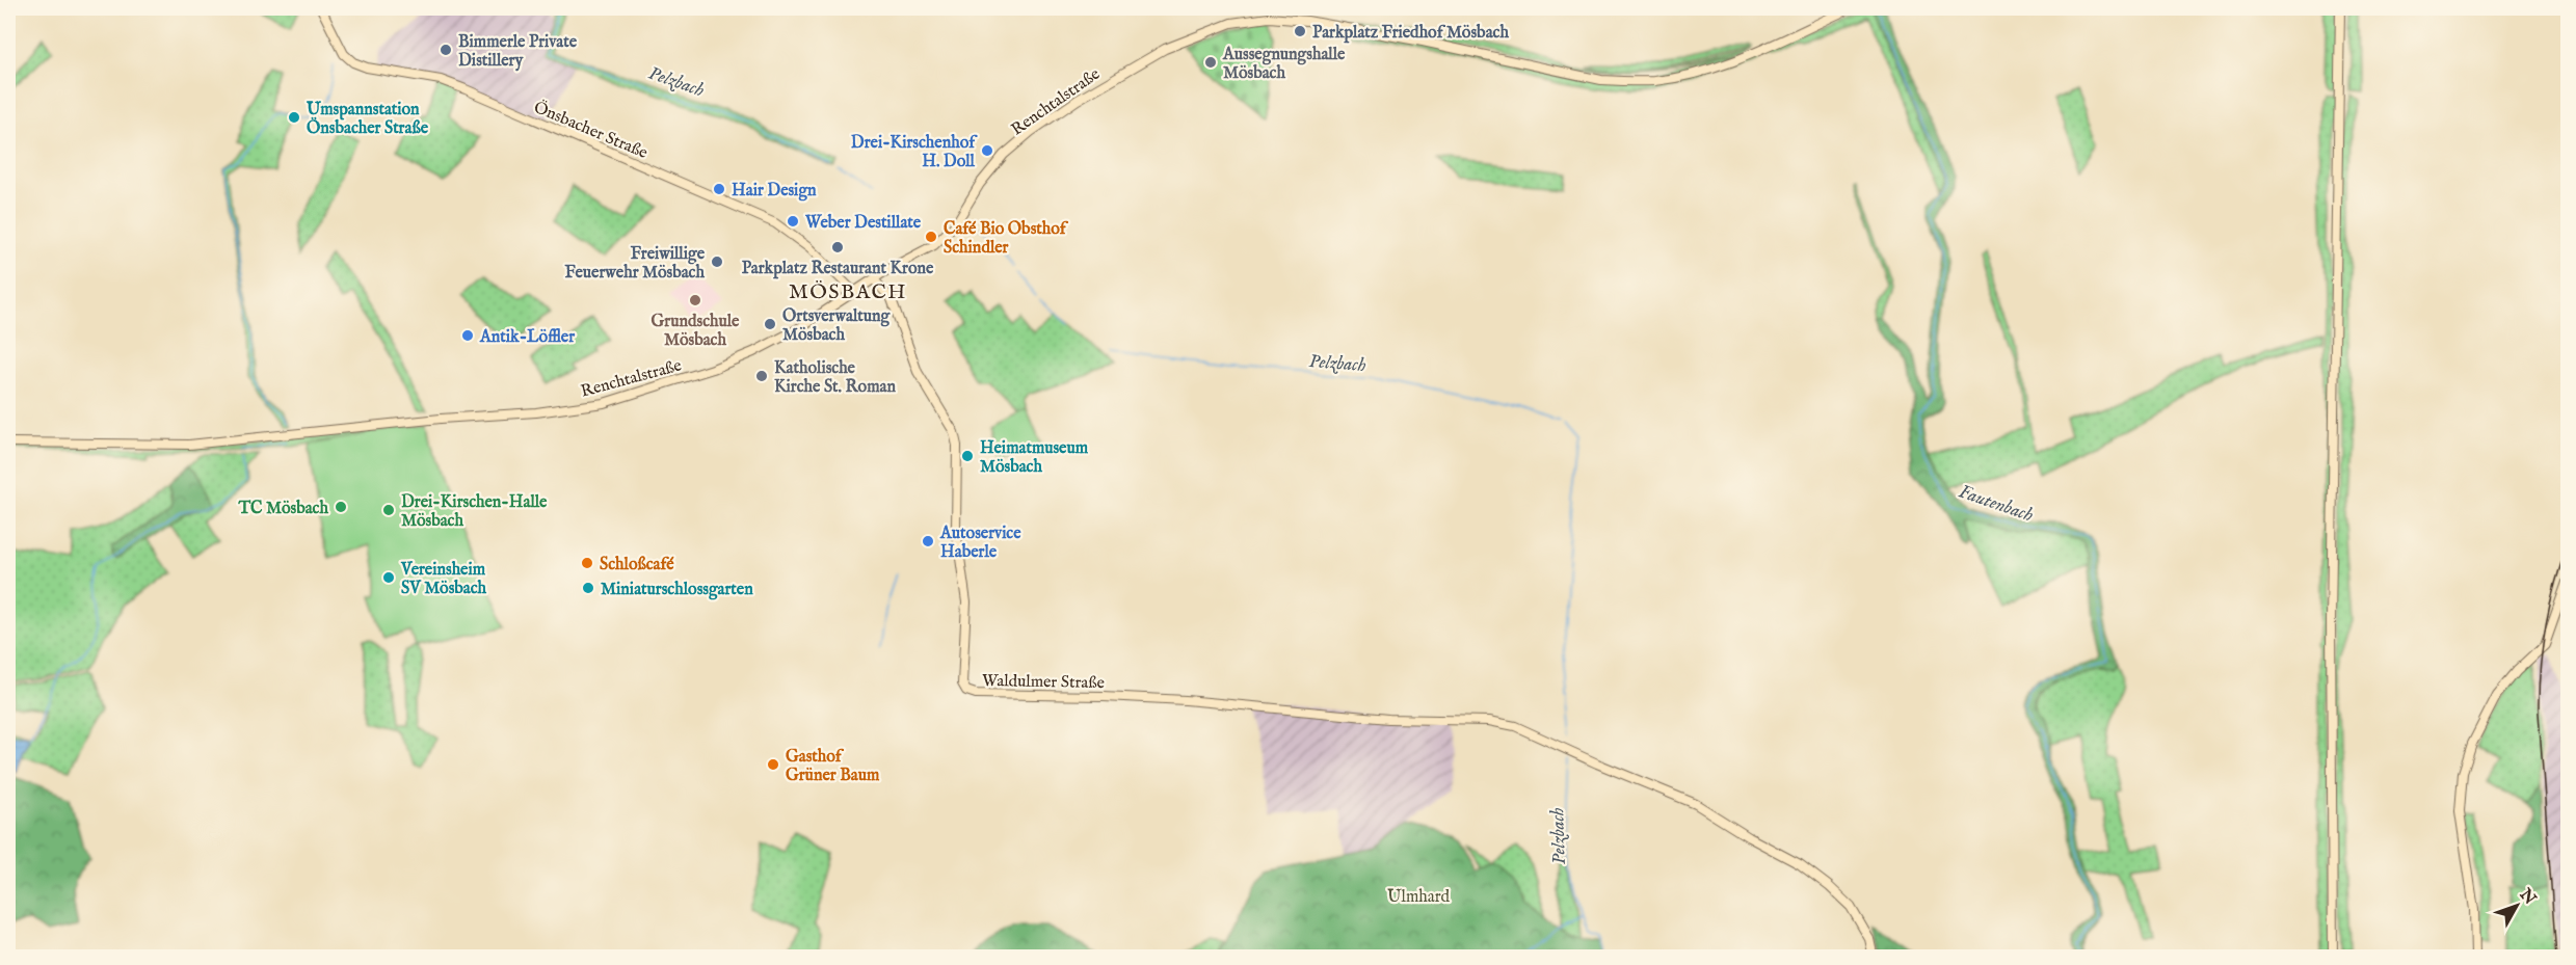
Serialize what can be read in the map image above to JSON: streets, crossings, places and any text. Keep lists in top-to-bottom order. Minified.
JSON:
{"streets":{"main road":["Renchtalstraße","Önsbacher Straße","Waldulmer Straße"]},"crossings":[["Renchtalstraße","Önsbacher Straße"],["Renchtalstraße","Waldulmer Straße"]],"districts":["MÖSBACH"],"water":["Pelzbach","Fautenbach"],"parks":["Ulmhard"],"places":["Parkplatz Friedhof Mösbach","Bimmerle Private Distillery","Aussegnungshalle Mösbach","Umspannstation Önsbacher Straße","Drei-Kirschenhof H. Doll","Hair Design","Weber Destillate","Café Bio Obsthof Schindler","Parkplatz Restaurant Krone","Freiwillige Feuerwehr Mösbach","Grundschule Mösbach","Ortsverwaltung Mösbach","Antik-Löffler","Katholische Kirche St. Roman","Heimatmuseum Mösbach","TC Mösbach","Drei-Kirschen-Halle Mösbach","Autoservice Haberle","Schloßcafé","Vereinsheim SV Mösbach","Miniaturschlossgarten","Gasthof Grüner Baum"],"north":"top right"}
